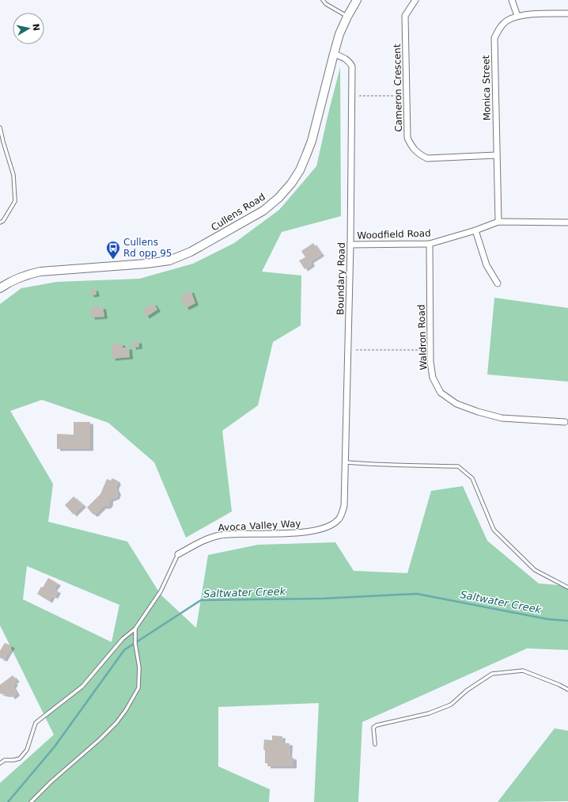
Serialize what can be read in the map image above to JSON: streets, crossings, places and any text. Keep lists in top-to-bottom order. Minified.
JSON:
{"streets":{"main road":["Cullens Road"],"street":["Cameron Crescent","Monica Street","Woodfield Road","Boundary Road","Waldron Road","Avoca Valley Way"]},"crossings":[["Cameron Crescent","Monica Street"],["Monica Street","Woodfield Road"],["Cullens Road","Boundary Road"],["Woodfield Road","Boundary Road"],["Woodfield Road","Waldron Road"],["Boundary Road","Avoca Valley Way"]],"water":["Saltwater Creek"],"places":{"bus stop":["Cullens Rd opp 95"]},"north":"right"}
